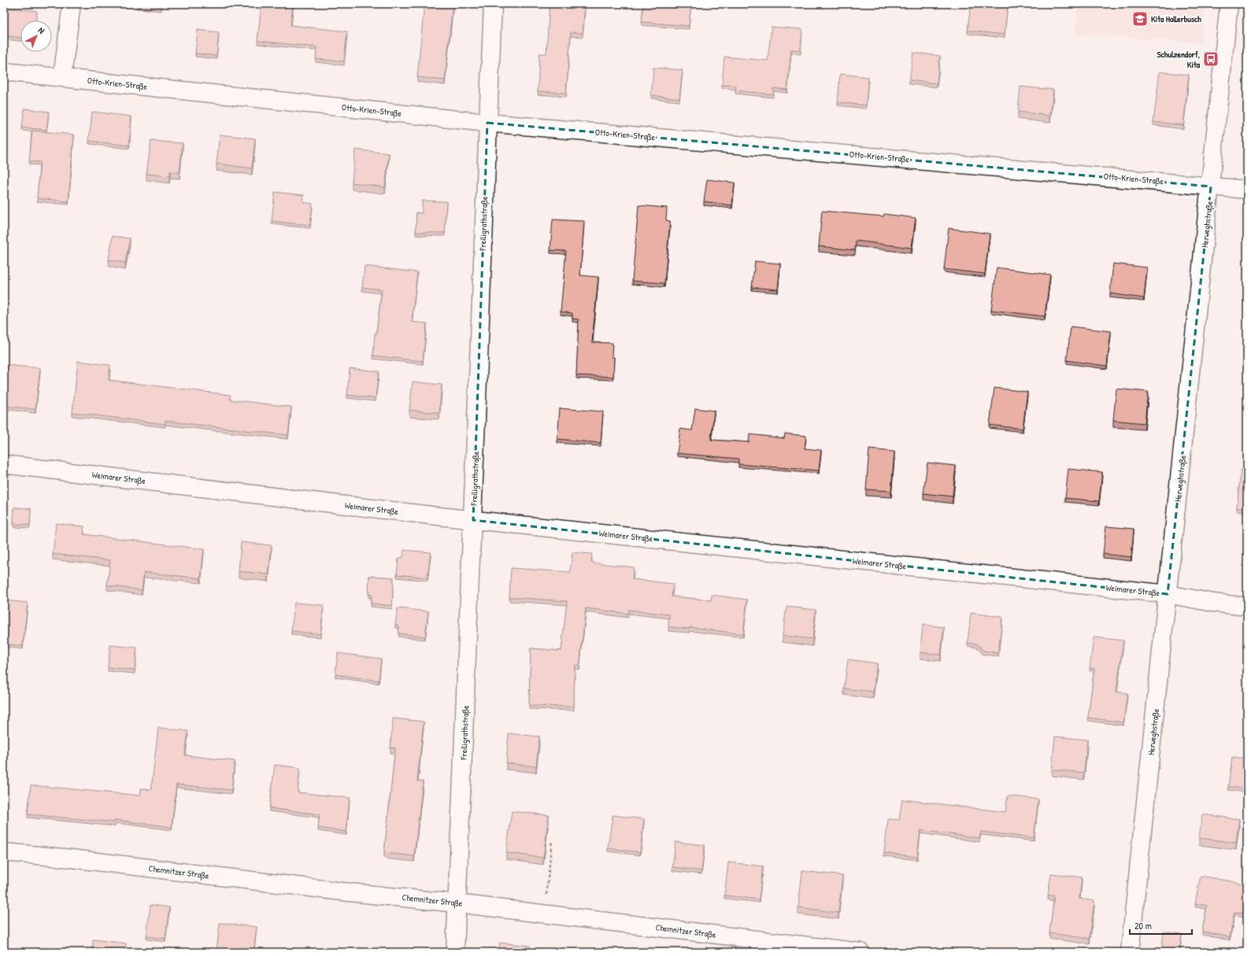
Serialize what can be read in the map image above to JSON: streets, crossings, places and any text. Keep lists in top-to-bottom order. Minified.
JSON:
{"streets":{"street":["Otto-Krien-Straße","Freiligrathstraße","Herweghstraße","Weimarer Straße","Chemnitzer Straße"]},"crossings":[["Otto-Krien-Straße","Freiligrathstraße"],["Otto-Krien-Straße","Herweghstraße"],["Freiligrathstraße","Weimarer Straße"],["Freiligrathstraße","Chemnitzer Straße"],["Herweghstraße","Weimarer Straße"]],"places":{"school or university":["Kita Hollerbusch"],"bus stop":["Schulzendorf, Kita"]},"scale_bar":"20 m","north":"top right"}
